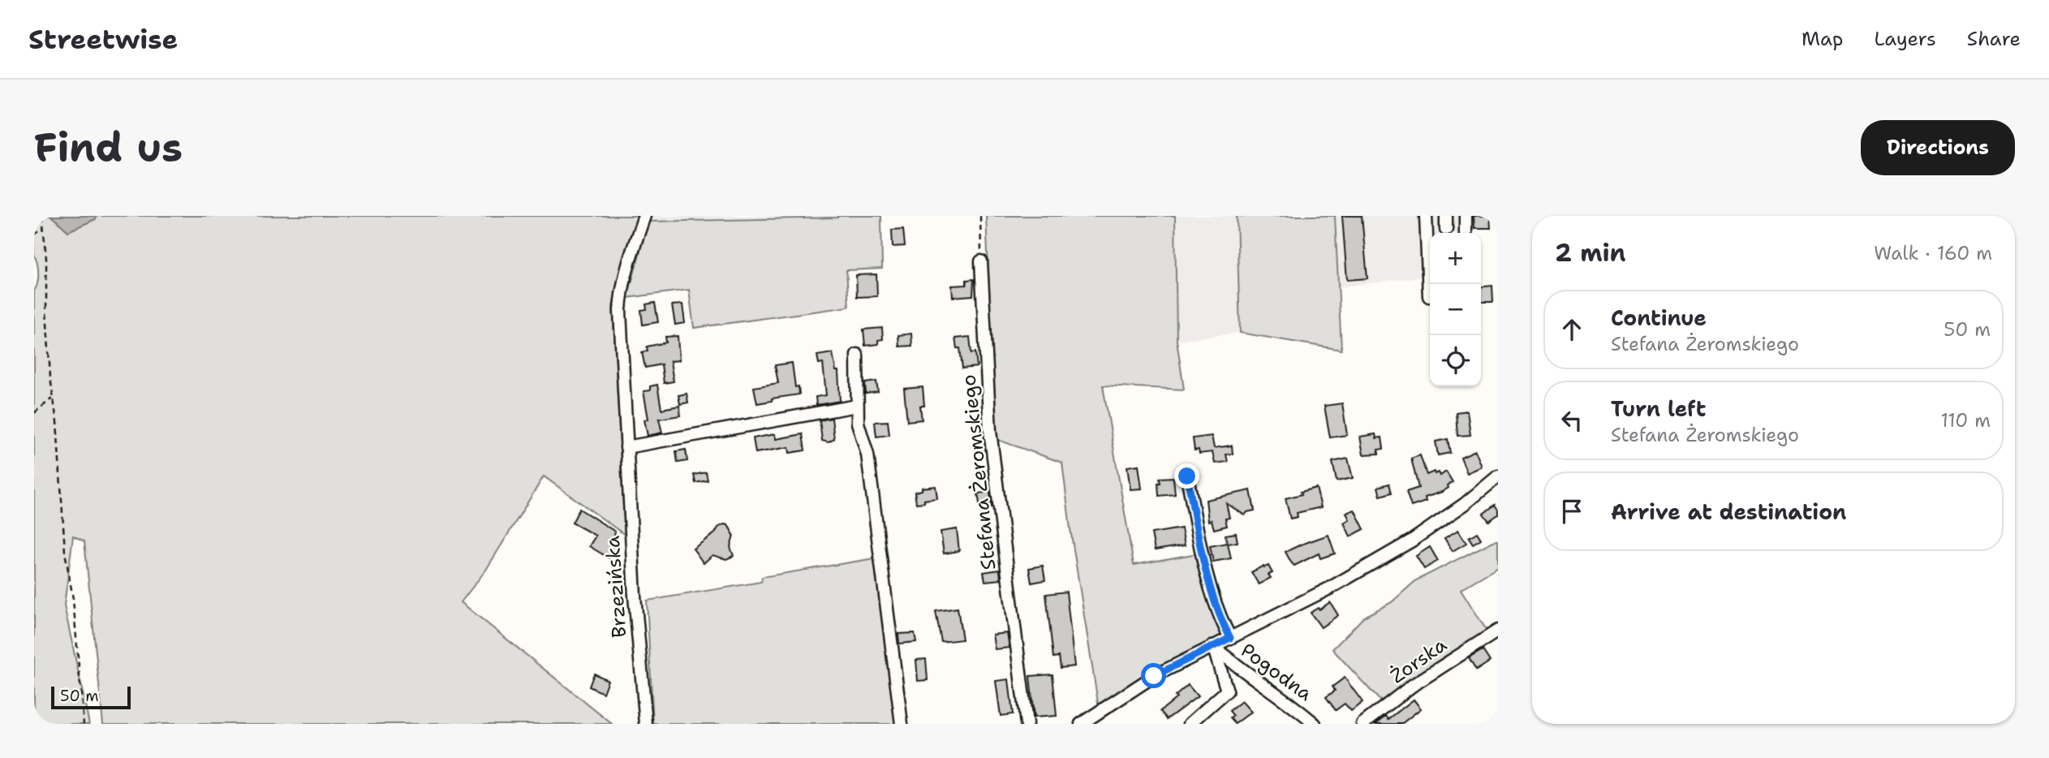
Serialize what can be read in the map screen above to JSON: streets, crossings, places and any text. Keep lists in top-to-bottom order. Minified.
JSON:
{"streets":{"street":["Stefana Żeromskiego","Brzezińska","Żorska","Pogodna"]},"scale_bar":"50 m","page":{"header":"Streetwise","nav":["Map","Layers","Share"],"buttons":"Directions","title":"Find us","heading":["2 min","Walk · 160 m"],"map_buttons":["+","−"],"list":[["Continue","Stefana Żeromskiego","50 m"],["Turn left","Stefana Żeromskiego","110 m"],"Arrive at destination"],"scale":"50 m"}}
